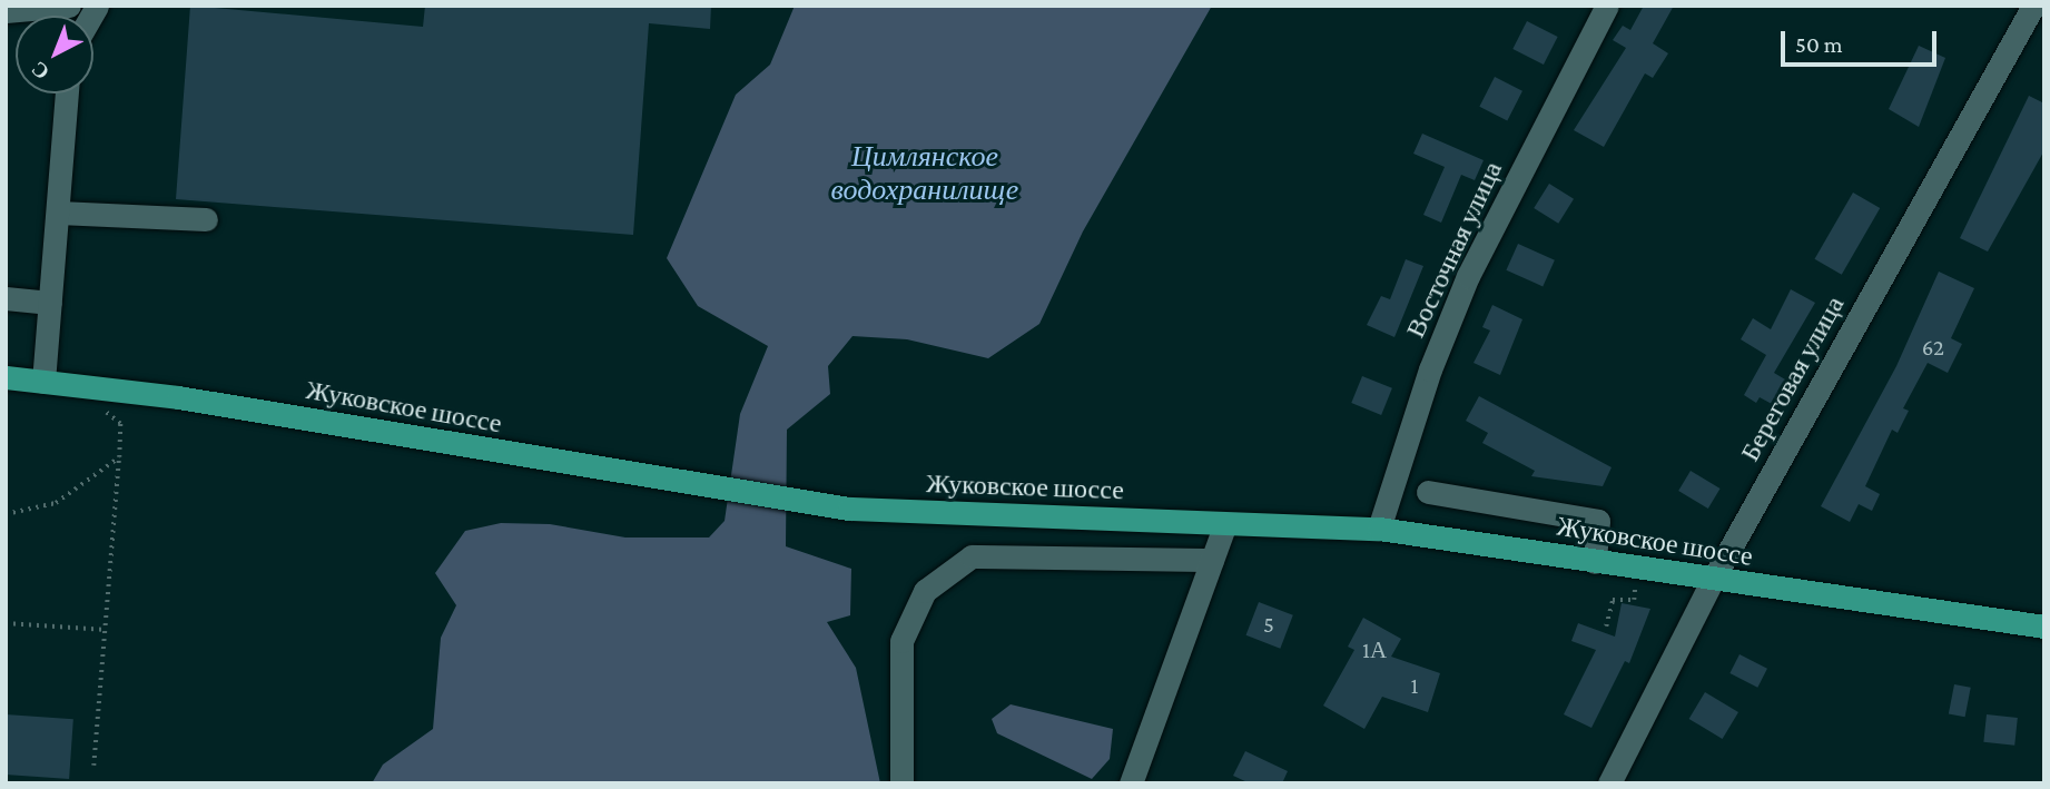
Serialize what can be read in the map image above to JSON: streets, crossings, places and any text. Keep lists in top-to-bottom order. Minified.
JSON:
{"streets":{"main road":["Жуковское шоссе"],"street":["Восточная улица","Береговая улица"]},"crossings":[["Восточная улица","Жуковское шоссе"],["Береговая улица","Жуковское шоссе"]],"water":["Цимлянское водохранилище"],"house_numbers":["62","5","1А","1"],"scale_bar":"50 m","north":"bottom left"}
